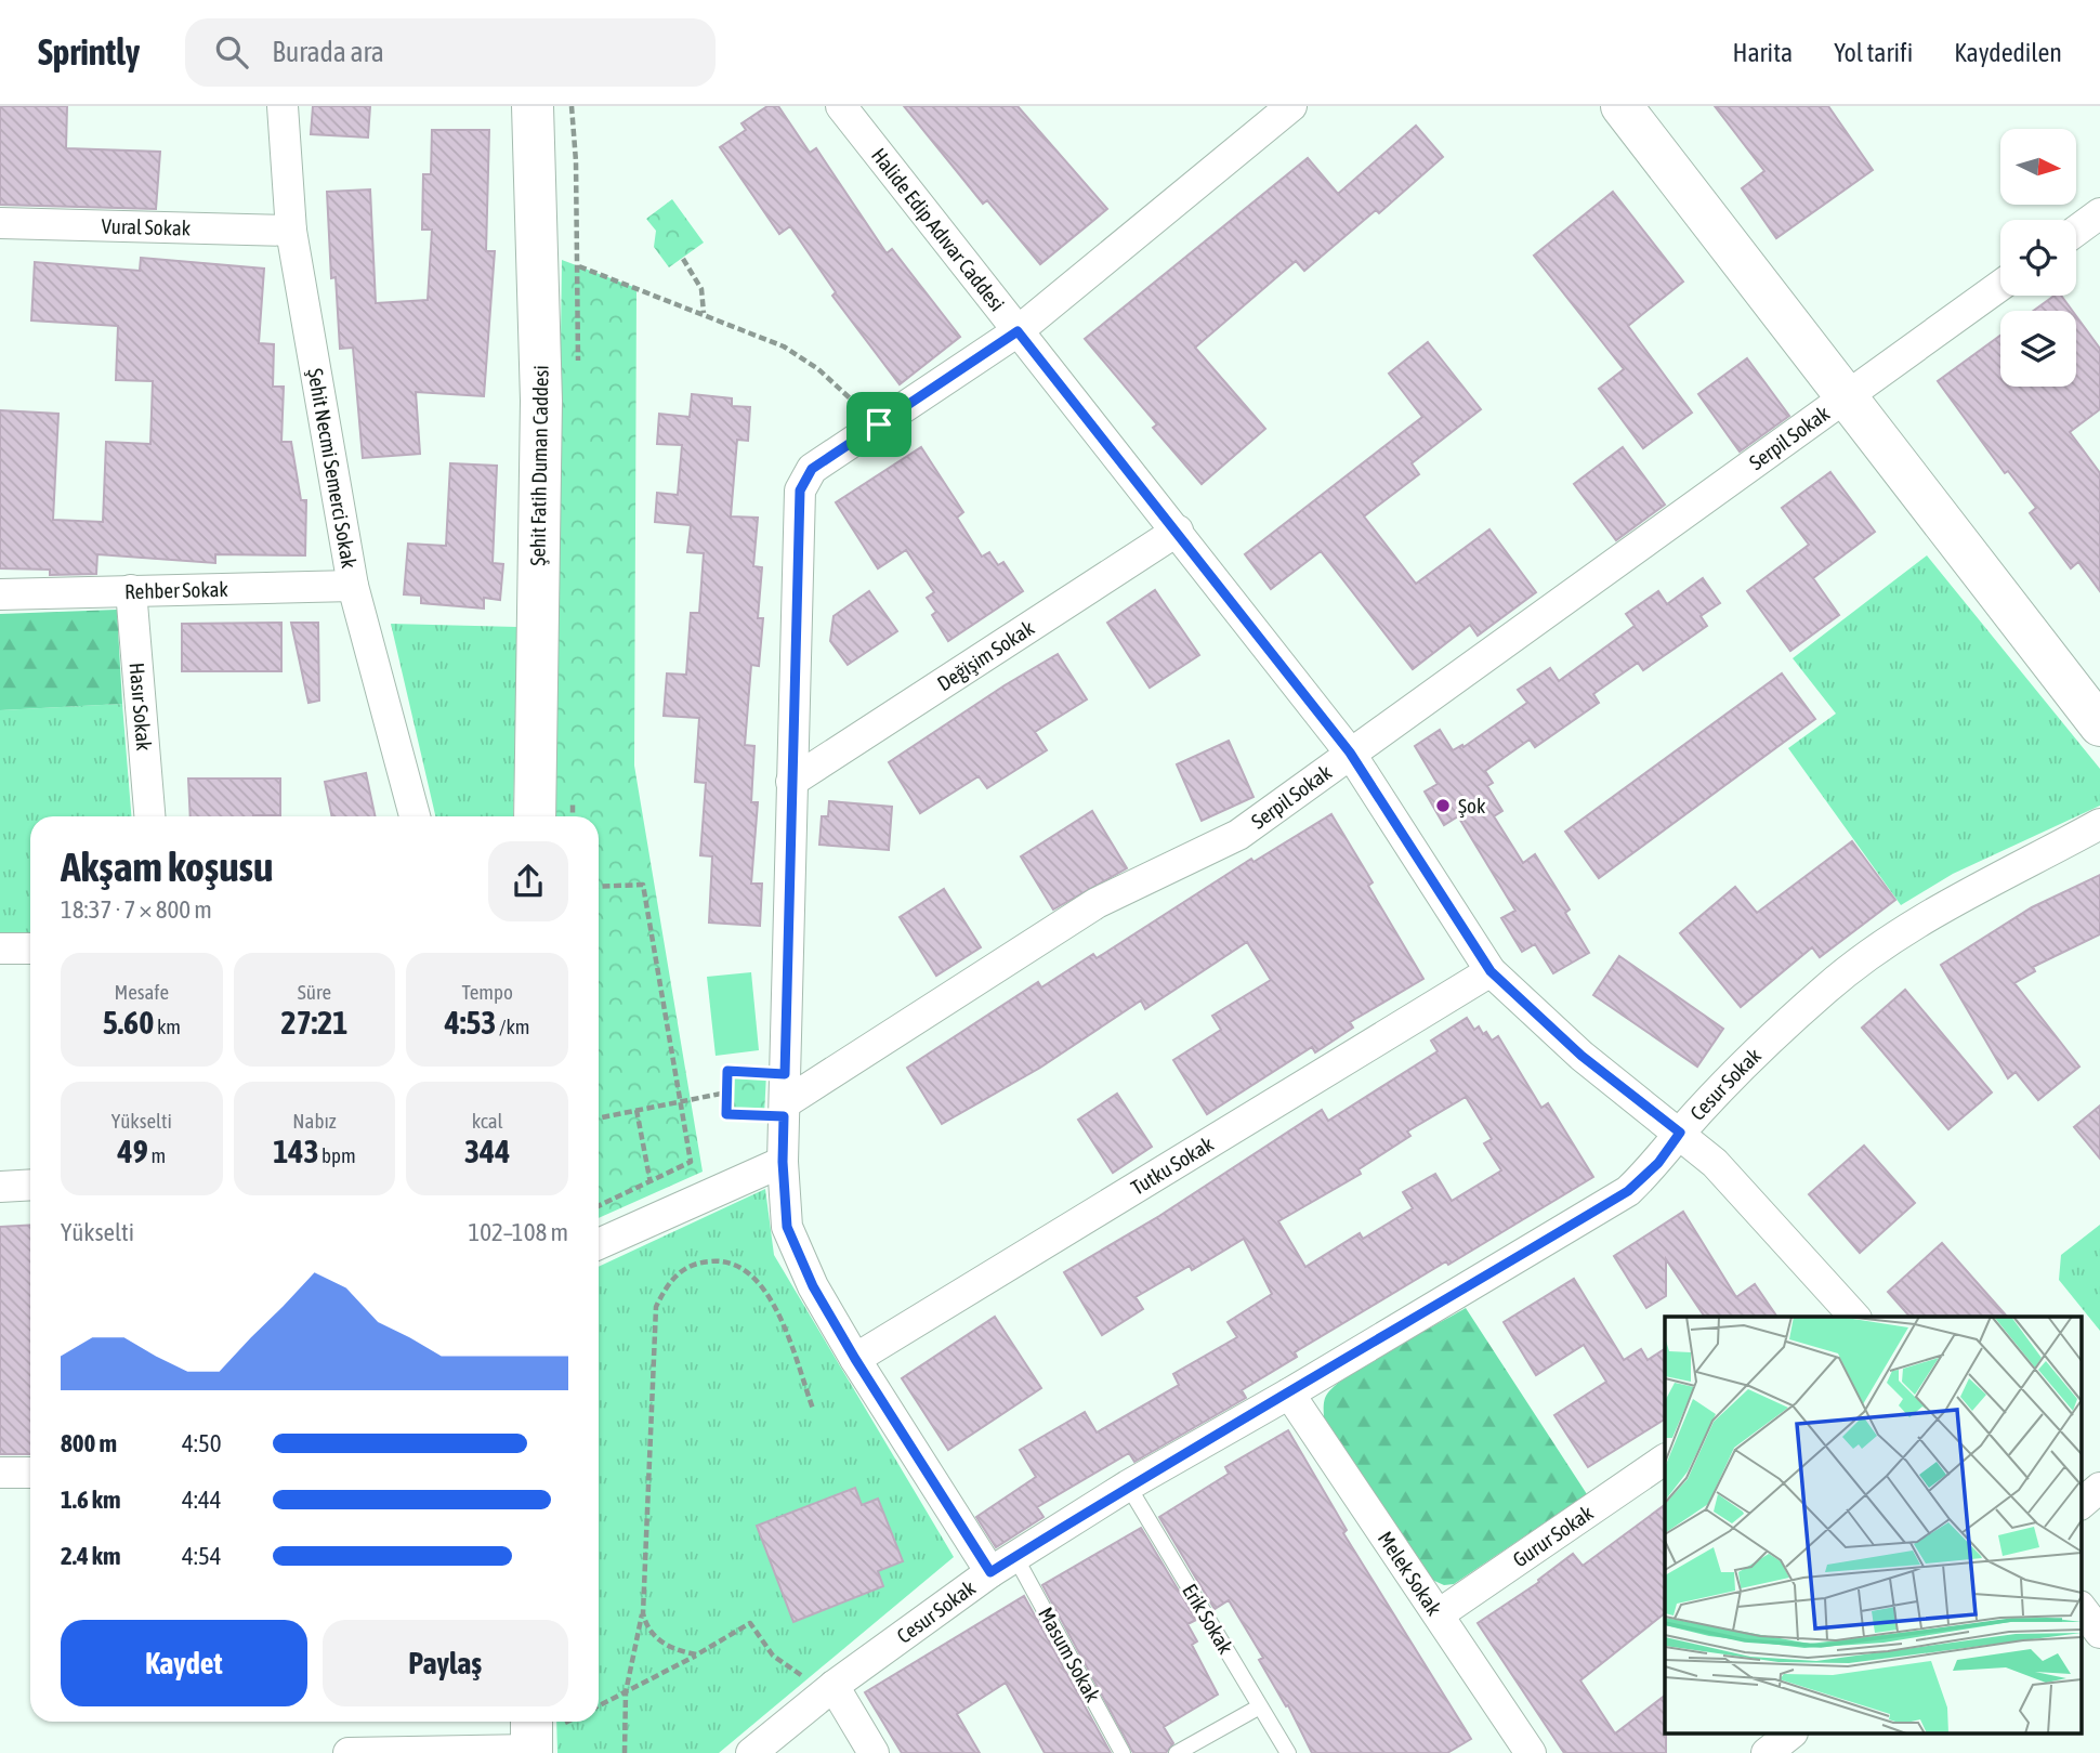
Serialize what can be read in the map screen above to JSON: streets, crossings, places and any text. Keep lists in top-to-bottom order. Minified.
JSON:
{"streets":{"street":["Vural Sokak","Halide Edip Adıvar Caddesi","Serpil Sokak","Şehit Fatih Duman Caddesi","Şehit Necmi Semerci Sokak","Rehber Sokak","Değişim Sokak","Hasır Sokak","Cesur Sokak","Tutku Sokak","Gurur Sokak","Melek Sokak"],"lane":["Erik Sokak","Masum Sokak"]},"crossings":[["Vural Sokak","Şehit Necmi Semerci Sokak"],["Halide Edip Adıvar Caddesi","Serpil Sokak"],["Halide Edip Adıvar Caddesi","Değişim Sokak"],["Halide Edip Adıvar Caddesi","Cesur Sokak"],["Halide Edip Adıvar Caddesi","Tutku Sokak"],["Şehit Necmi Semerci Sokak","Rehber Sokak"],["Rehber Sokak","Hasır Sokak"],["Cesur Sokak","Melek Sokak"],["Cesur Sokak","Erik Sokak"],["Cesur Sokak","Masum Sokak"],["Gurur Sokak","Melek Sokak"]],"places":["Şok"],"north":"right","page":{"header":"Sprintly","search":"Burada ara","nav":["Harita","Yol tarifi","Kaydedilen"],"heading":["Akşam koşusu","18:37 · 7 × 800 m"],"stats":[["Mesafe","5.60 km"],["Süre","27:21"],["Tempo","4:53 /km"],["Yükselti","49 m"],["Nabız","143 bpm"],["kcal","344"]],"chart":["Yükselti","102–108 m"],"list":[{"name":"800 m","note":"4:50"},{"name":"1.6 km","note":"4:44"},{"name":"2.4 km","note":"4:54"}],"buttons":["Kaydet","Paylaş"]}}
